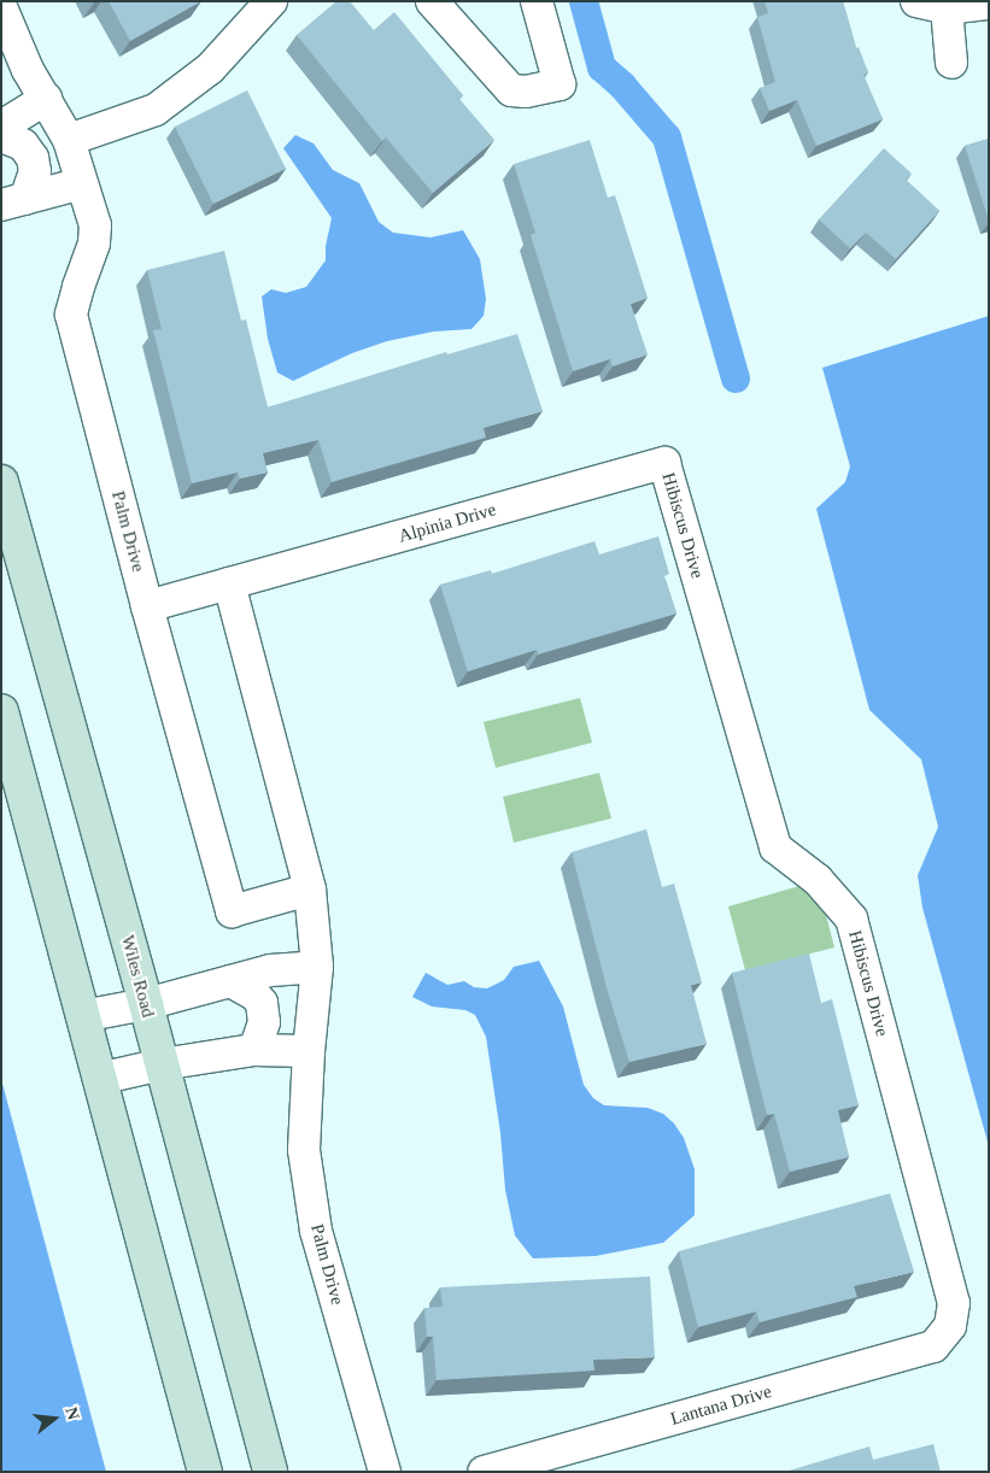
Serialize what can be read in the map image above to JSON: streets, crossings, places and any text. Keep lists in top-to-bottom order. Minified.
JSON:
{"streets":{"main road":["Wiles Road"],"street":["Alpinia Drive","Hibiscus Drive","Palm Drive","Lantana Drive"]},"crossings":[["Alpinia Drive","Hibiscus Drive"],["Alpinia Drive","Palm Drive"],["Hibiscus Drive","Lantana Drive"]],"north":"right"}
